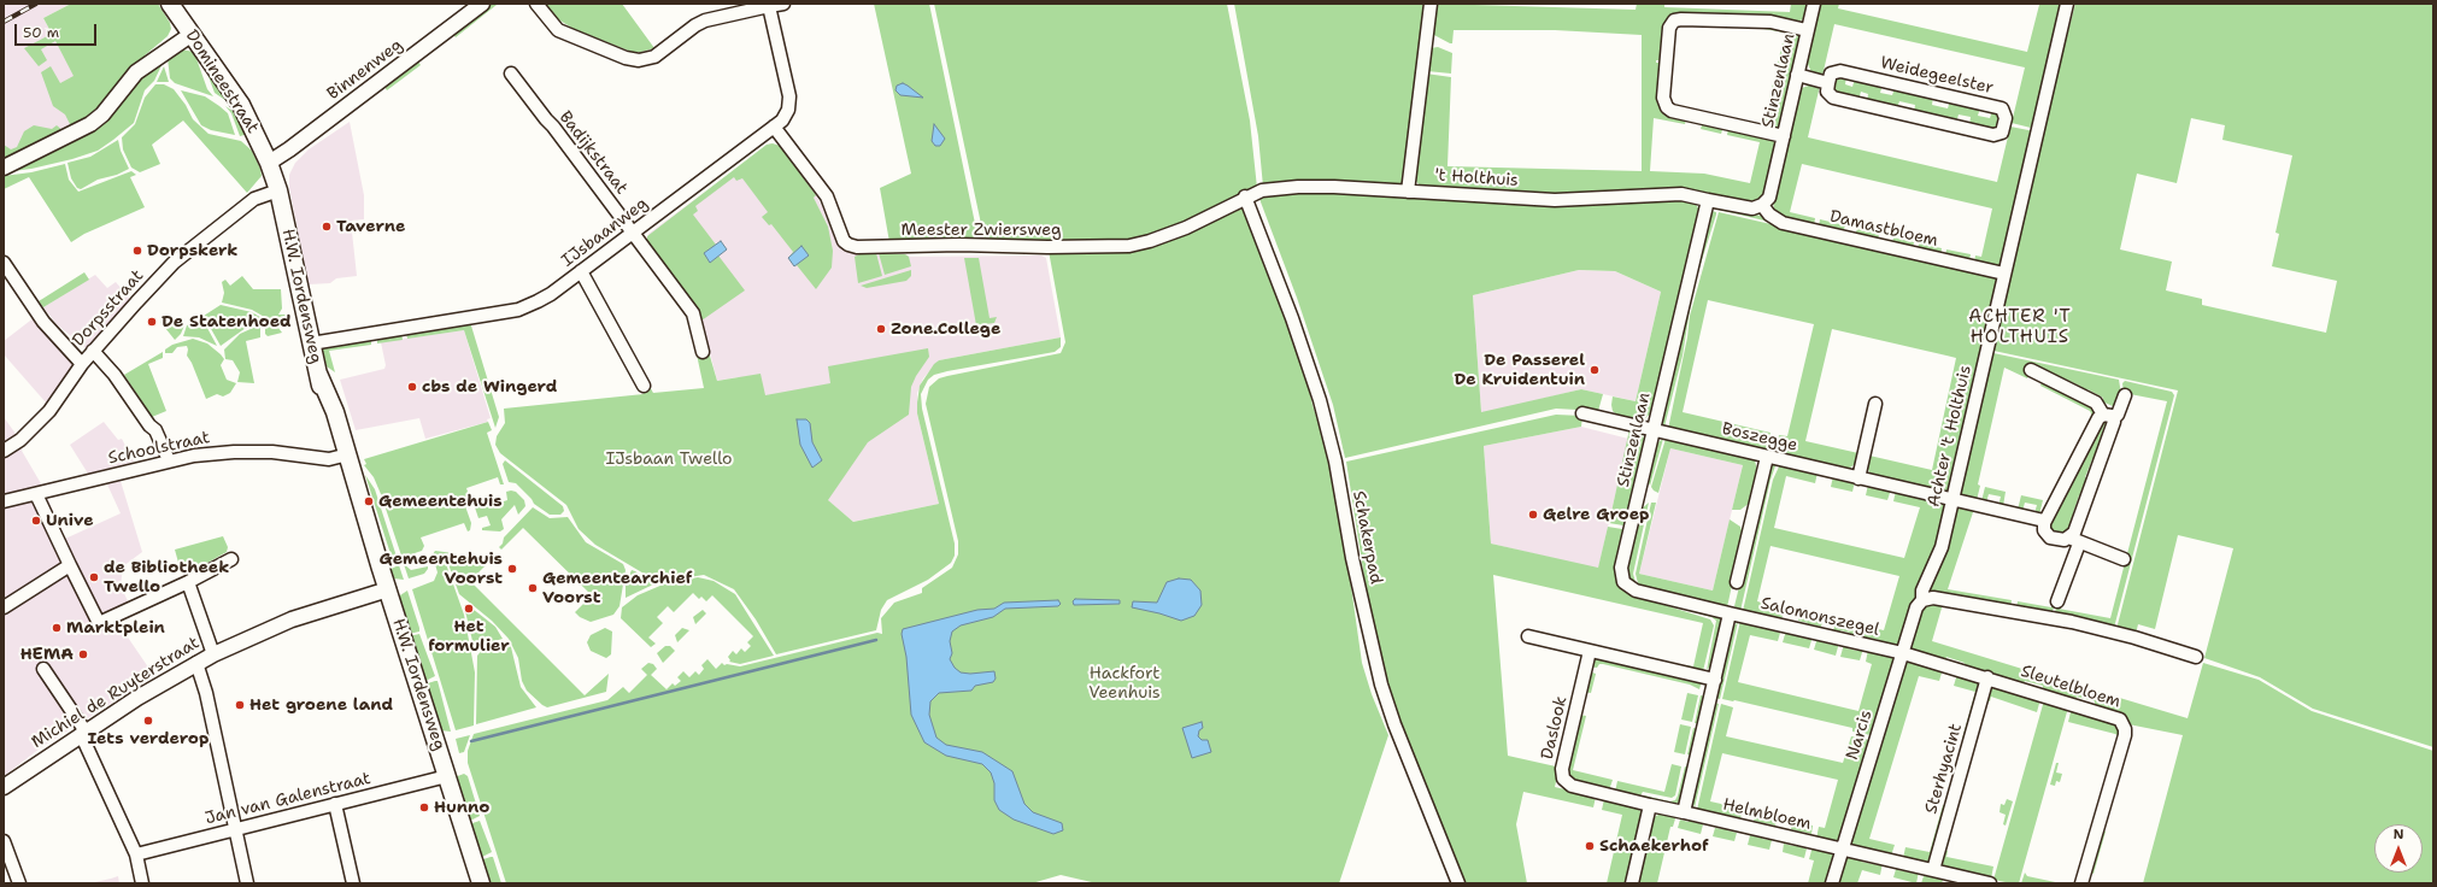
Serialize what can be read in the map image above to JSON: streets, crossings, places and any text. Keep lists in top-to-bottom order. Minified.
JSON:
{"streets":{"main road":["Domineestraat","H.W. Iordensweg"],"street":["Binnenweg","Weidegeelster","Stinzenlaan","Badijkstraat","'t Holthuis","Damastbloem","Meester Zwiersweg","IJsbaanweg","Dorpsstraat","Achter 't Holthuis","Boszegge","Schoolstraat","Schakerpad","Salomonszegel","Sleutelbloem","Michiel de Ruyterstraat","Daslook","Narcis","Sterhyacint","Jan van Galenstraat","Helmbloem"]},"crossings":[["Binnenweg","Domineestraat"],["Binnenweg","H.W. Iordensweg"],["Stinzenlaan","'t Holthuis"],["Stinzenlaan","Damastbloem"],["Stinzenlaan","Boszegge"],["Stinzenlaan","Salomonszegel"],["Domineestraat","H.W. Iordensweg"],["Badijkstraat","IJsbaanweg"],["'t Holthuis","Meester Zwiersweg"],["'t Holthuis","Schakerpad"],["Damastbloem","Achter 't Holthuis"],["Meester Zwiersweg","IJsbaanweg"],["Meester Zwiersweg","Schakerpad"],["IJsbaanweg","H.W. Iordensweg"],["H.W. Iordensweg","Dorpsstraat"],["H.W. Iordensweg","Schoolstraat"],["H.W. Iordensweg","Michiel de Ruyterstraat"],["H.W. Iordensweg","Jan van Galenstraat"],["Achter 't Holthuis","Boszegge"],["Achter 't Holthuis","Narcis"],["Salomonszegel","Sleutelbloem"],["Salomonszegel","Narcis"],["Sleutelbloem","Narcis"],["Sleutelbloem","Sterhyacint"],["Narcis","Helmbloem"]],"districts":["ACHTER 'T HOLTHUIS"],"parks":["IJsbaan Twello","Hackfort Veenhuis"],"places":["Taverne","Dorpskerk","De Statenhoed","Zone.College","De Passerel De Kruidentuin","cbs de Wingerd","Gemeentehuis","Gelre Groep","Unive","Gemeentehuis Voorst","de Bibliotheek Twello","Gemeentearchief Voorst","Het formulier","Marktplein","HEMA","Het groene land","Iets verderop","Hunno","Schaekerhof"],"scale_bar":"50 m","north":"top"}
